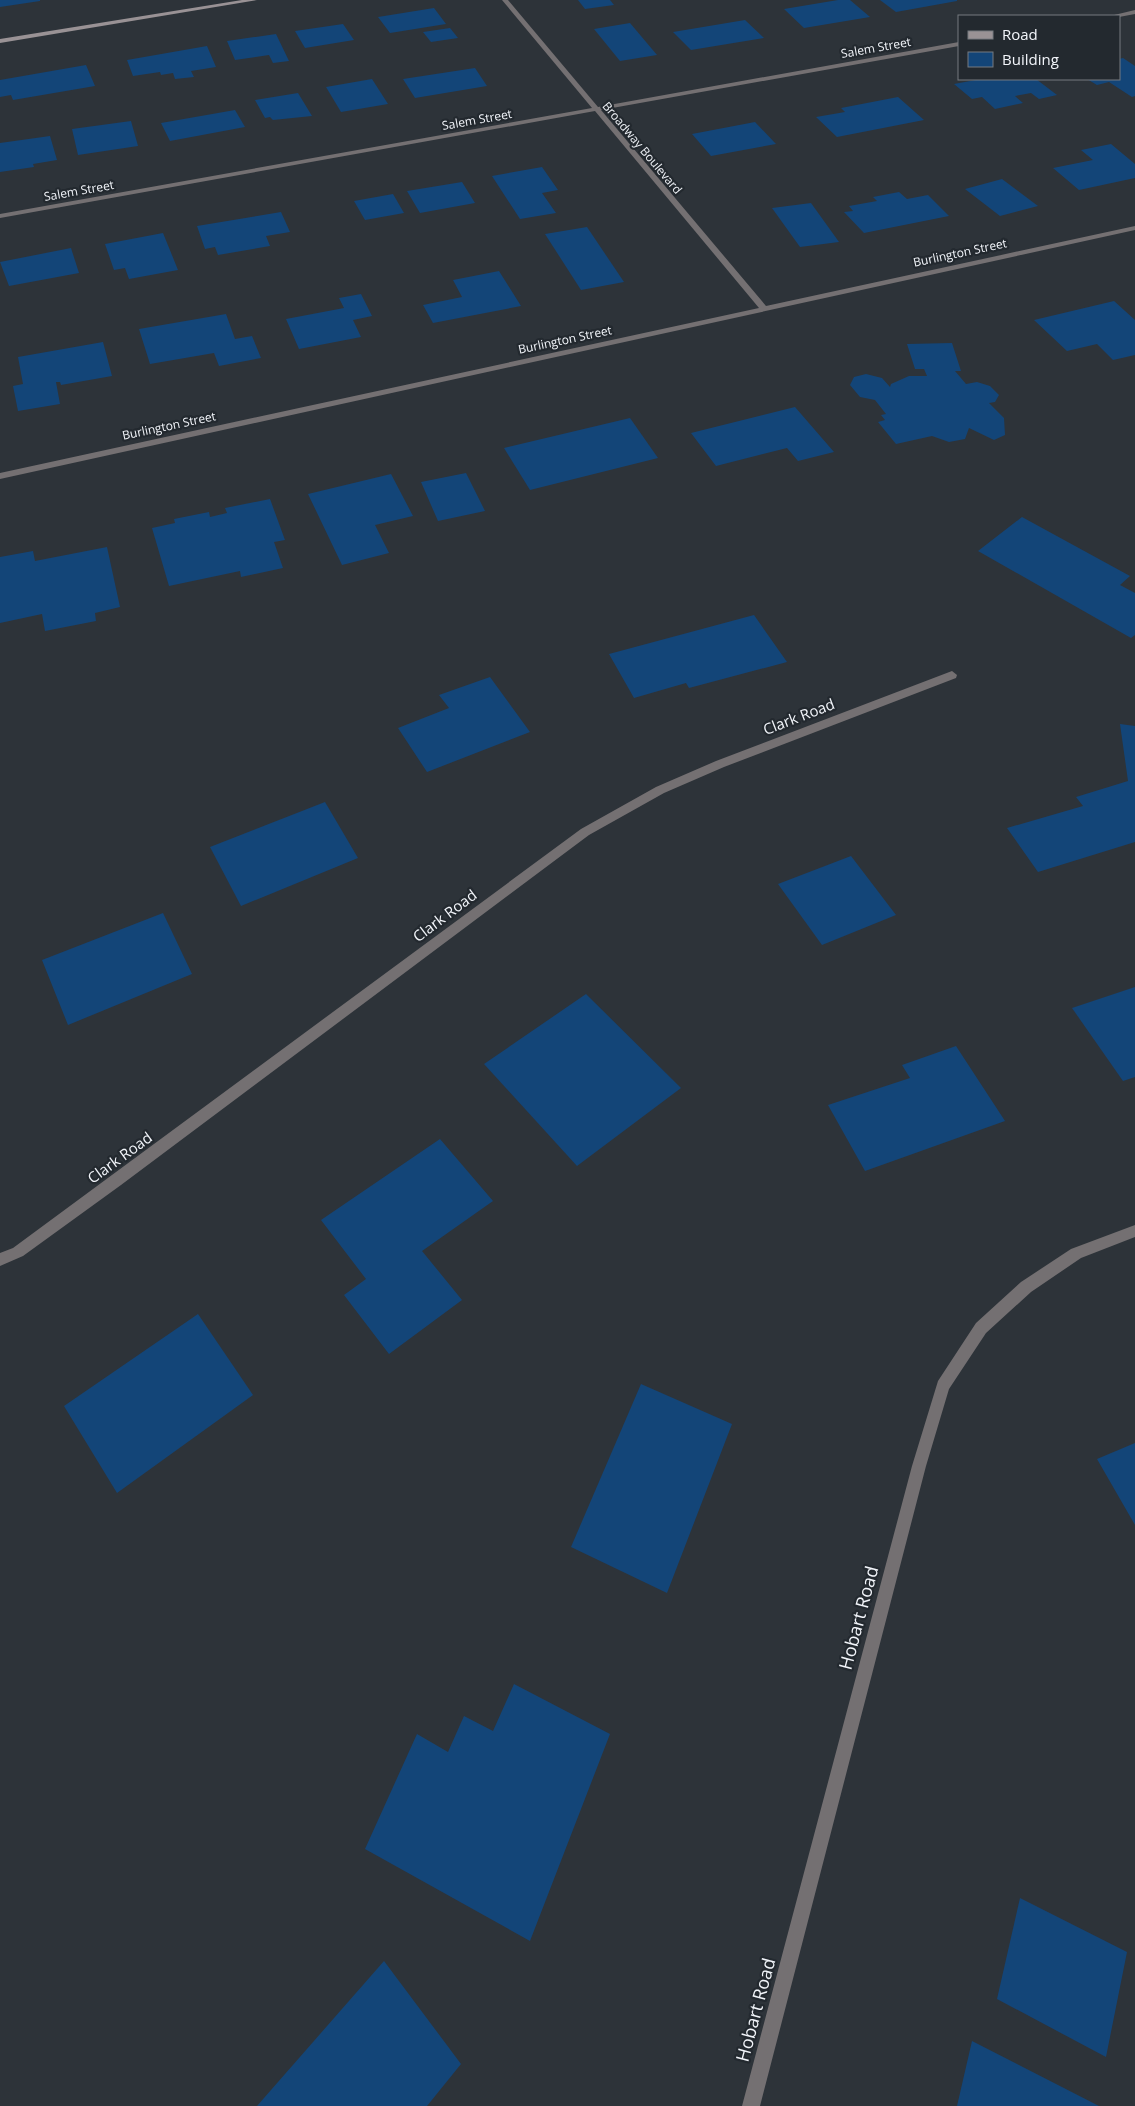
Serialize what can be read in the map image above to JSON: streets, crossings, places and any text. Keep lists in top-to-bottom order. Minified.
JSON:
{"streets":{"street":["Salem Street","Broadway Boulevard","Burlington Street","Clark Road","Hobart Road"]},"crossings":[["Salem Street","Broadway Boulevard"],["Broadway Boulevard","Burlington Street"]],"legend":["Road","Building"]}
